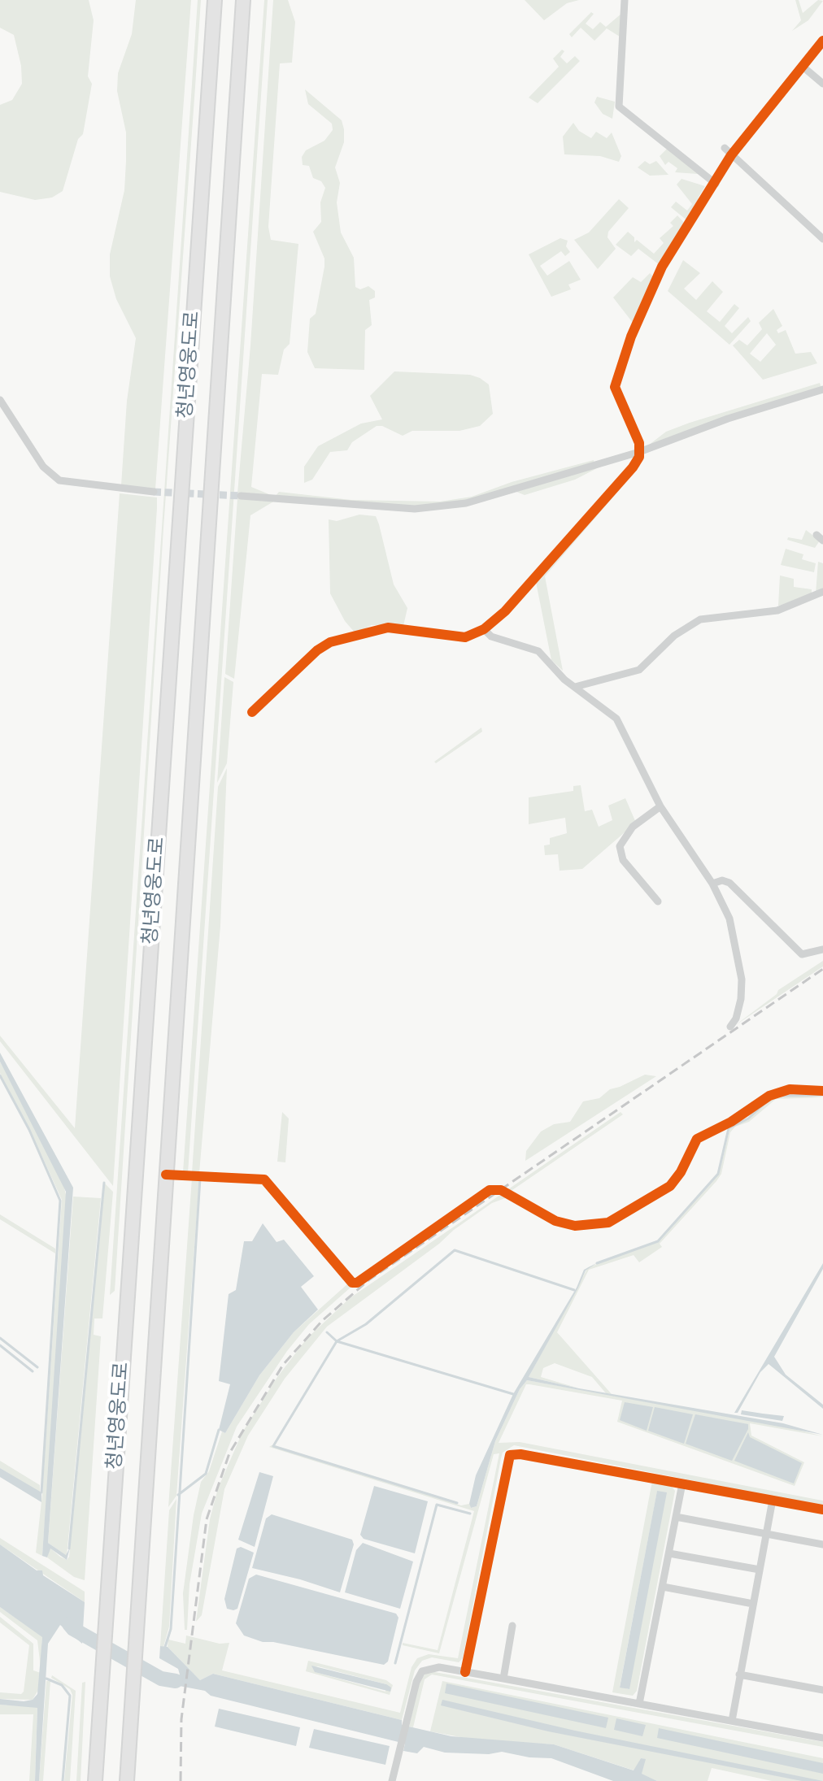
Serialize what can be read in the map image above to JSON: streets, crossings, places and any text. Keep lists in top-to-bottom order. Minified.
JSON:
{"streets":{"highway":["청년영웅도로"]}}
